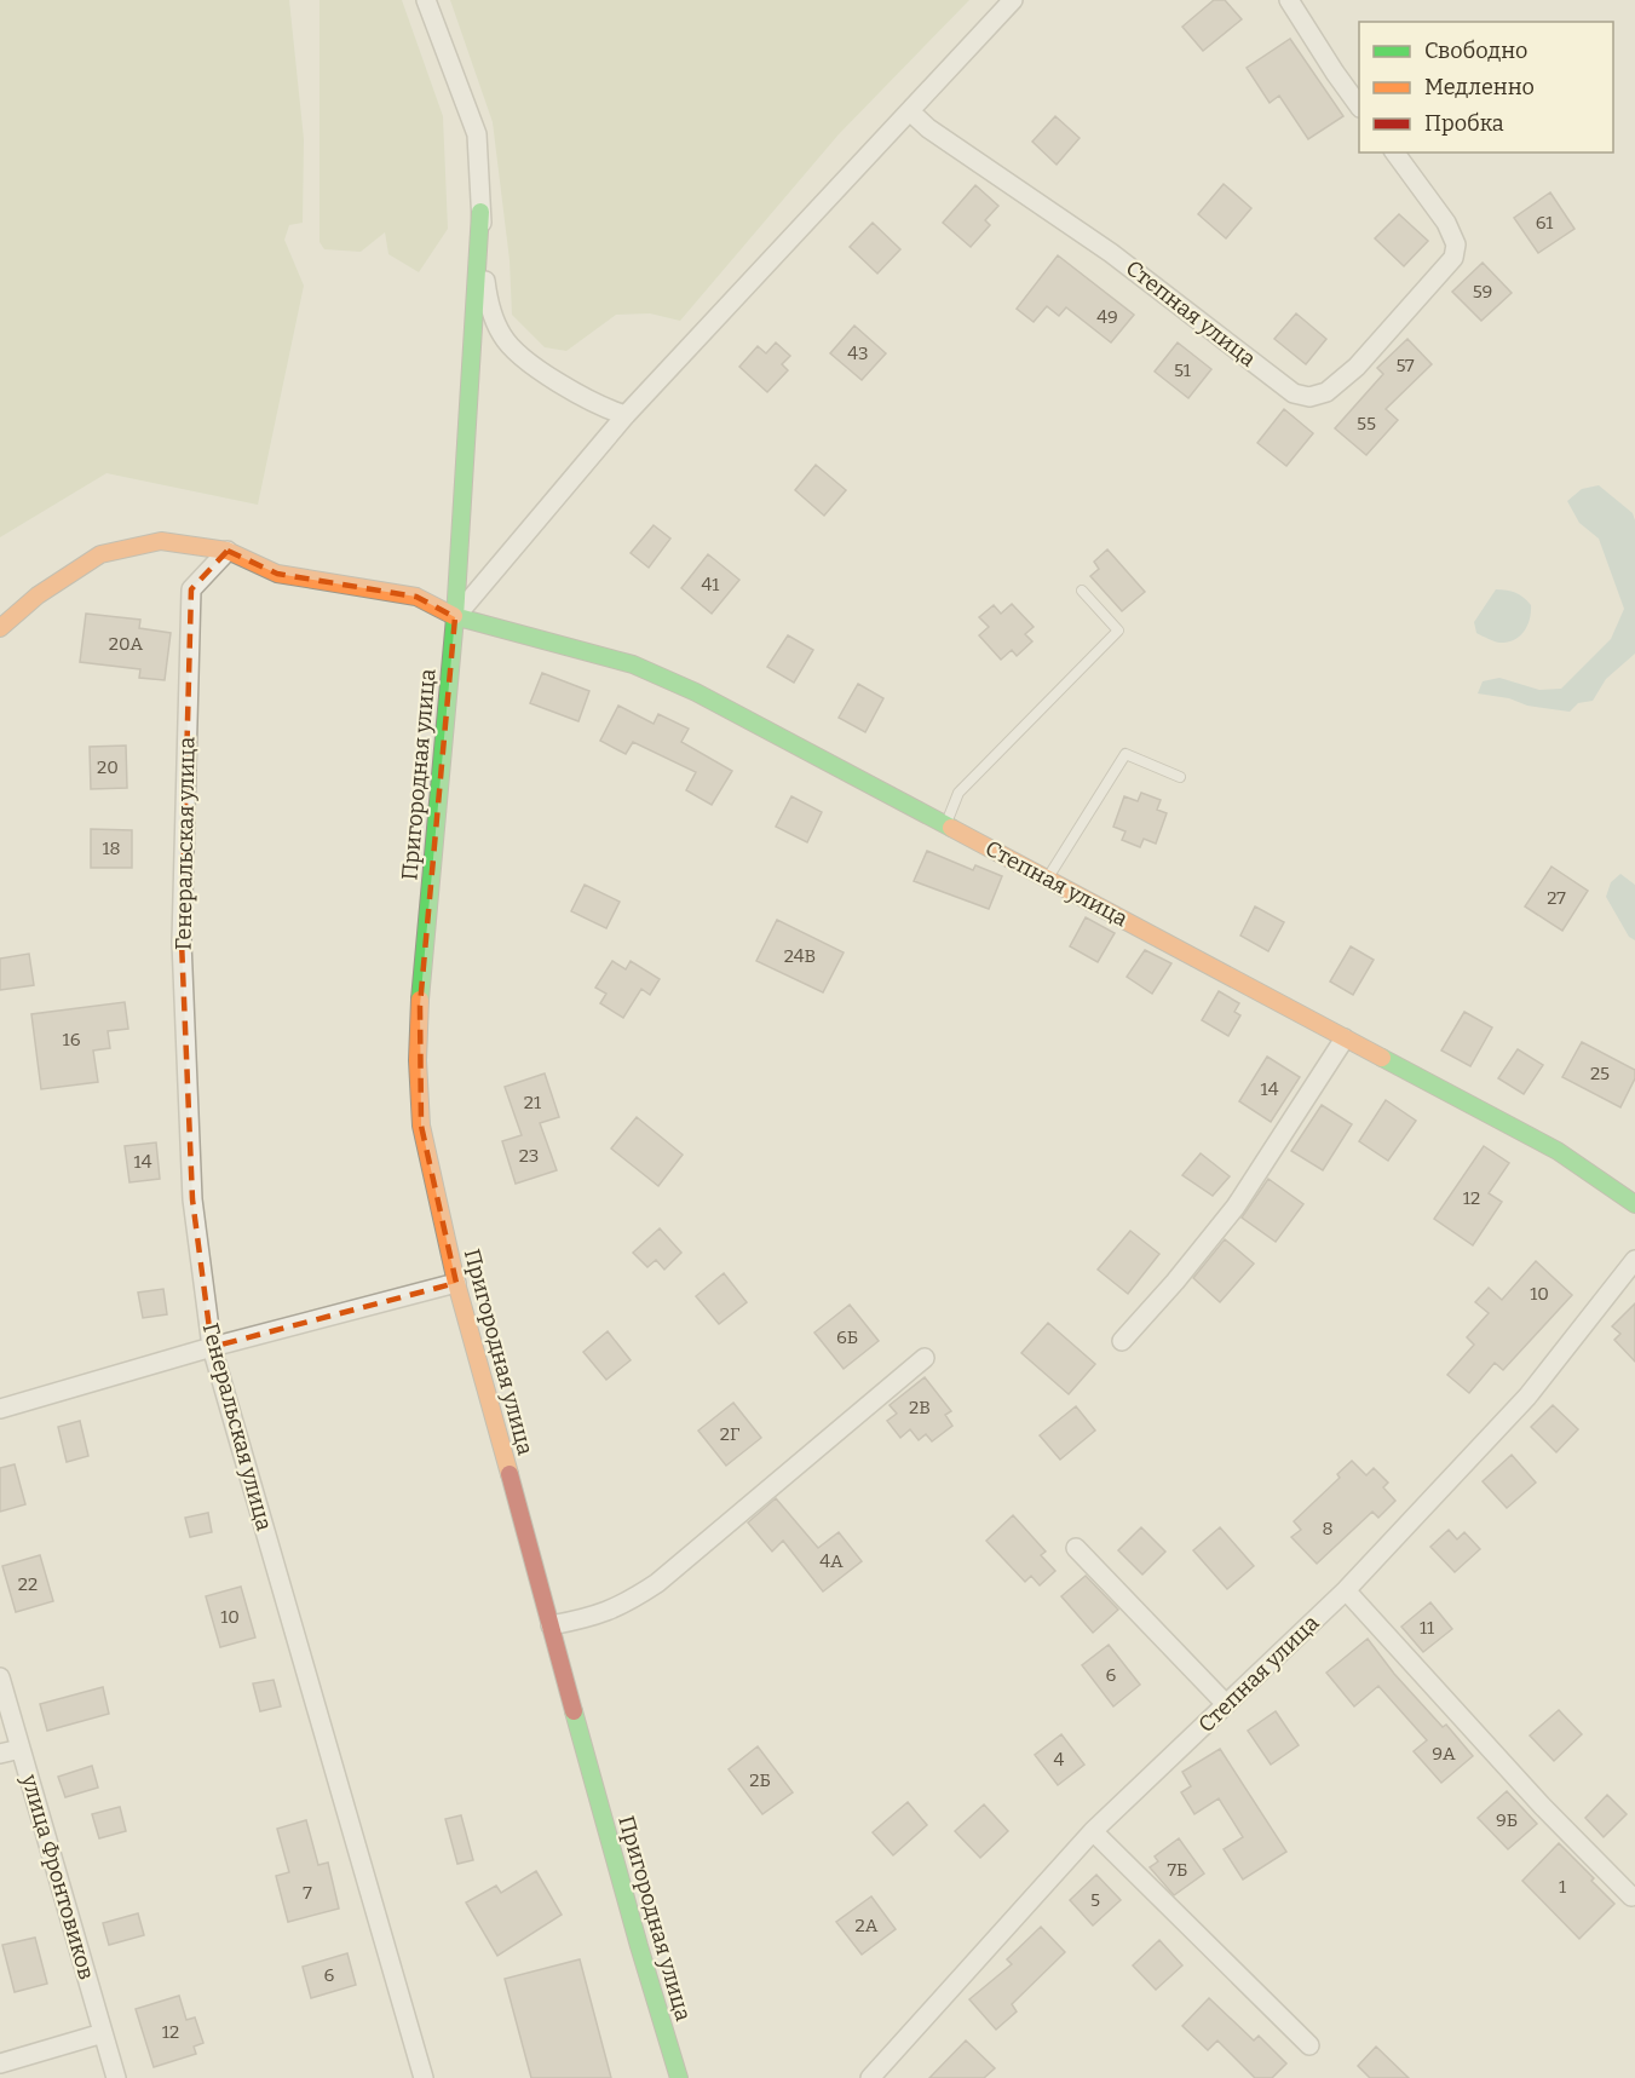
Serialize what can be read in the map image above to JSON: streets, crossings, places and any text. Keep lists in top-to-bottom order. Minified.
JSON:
{"streets":{"street":["Степная улица","Пригородная улица","Генеральская улица","улица Фронтовиков"]},"crossings":[["Степная улица","Пригородная улица"],["Степная улица","Генеральская улица"]],"house_numbers":["61","59","49","43","57","51","55","41","20А","20","18","27","24В","16","25","14","21","23","14","12","10","6Б","2В","2Г","8","4А","22","10","11","6","9А","4","2Б","9Б","7Б","1","7","5","2А","6","12"],"legend":["Свободно","Медленно","Пробка"]}
